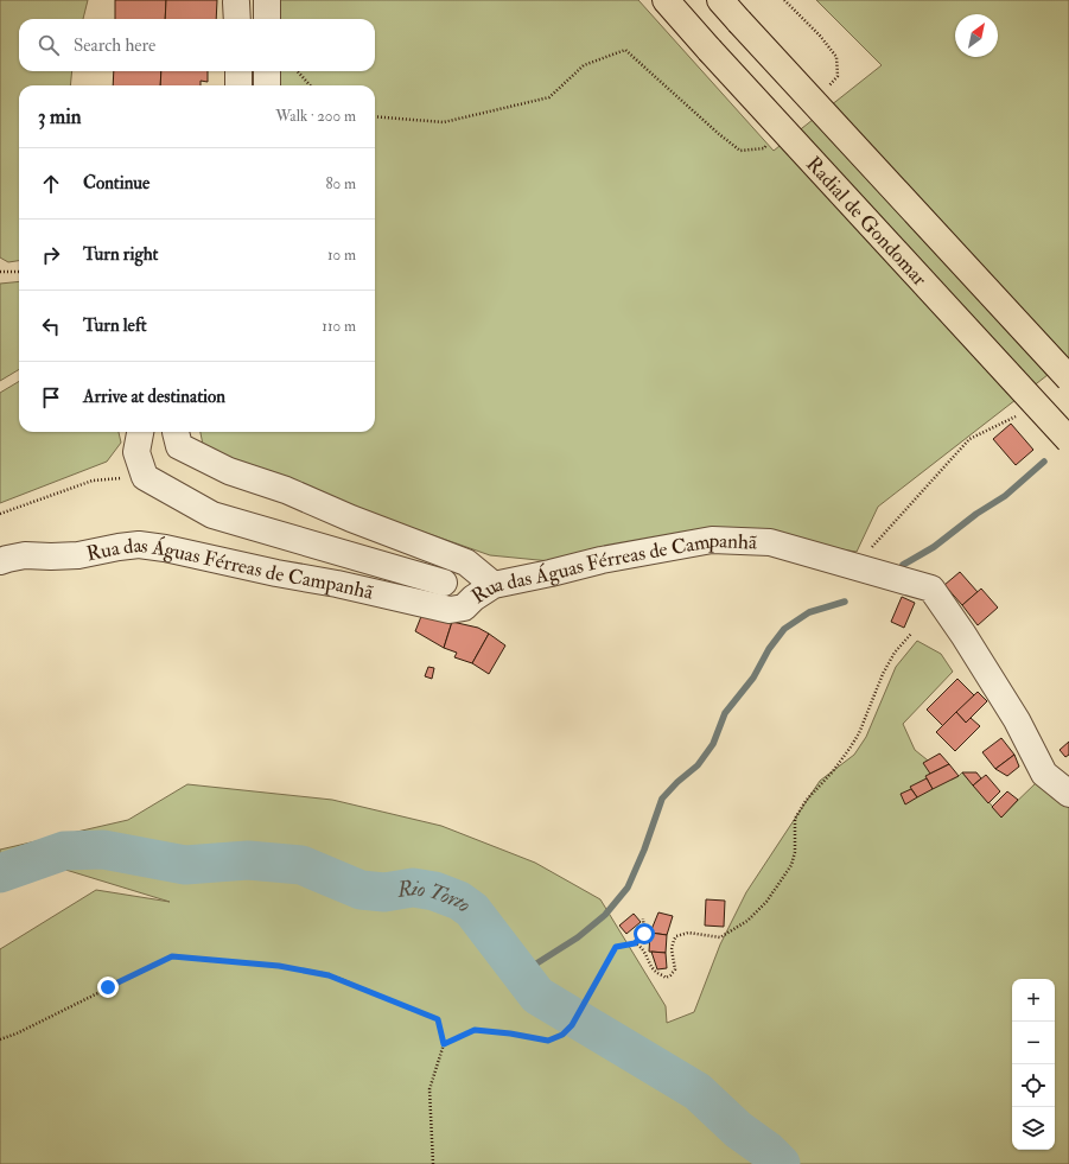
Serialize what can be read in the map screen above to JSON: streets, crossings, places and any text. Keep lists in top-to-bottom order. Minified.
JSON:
{"streets":{"highway":["Radial de Gondomar"],"street":["Rua das Águas Férreas de Campanhã"]},"water":["Rio Torto"],"north":"top right","page":{"search":"Search here","heading":["3 min","Walk · 200 m"],"list":[["Continue","80 m"],["Turn right","10 m"],["Turn left","110 m"],"Arrive at destination"],"map_buttons":["+","−"]}}
